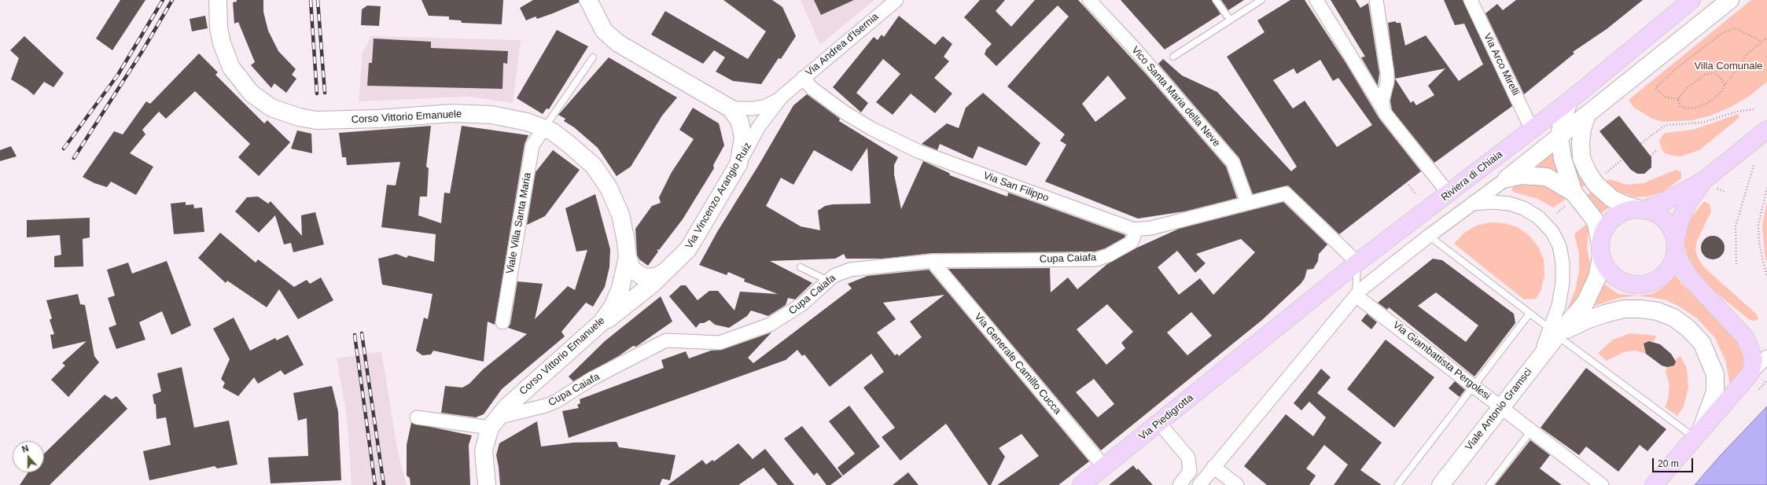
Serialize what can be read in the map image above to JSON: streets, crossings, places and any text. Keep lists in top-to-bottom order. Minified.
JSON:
{"streets":{"main road":["Riviera di Chiaia","Via Piedigrotta"],"street":["Via Andrea d'Isernia","Via Arco Mirelli","Vico Santa Maria della Neve","Corso Vittorio Emanuele","Via San Filippo","Via Vincenzo Arangio Ruiz","Viale Villa Santa Maria","Cupa Caiafa","Via Giambattista Pergolesi","Via Generale Camillo Cucca","Viale Antonio Gramsci"]},"crossings":[["Via Andrea d'Isernia","Via San Filippo"],["Via Andrea d'Isernia","Via Vincenzo Arangio Ruiz"],["Via Arco Mirelli","Riviera di Chiaia"],["Vico Santa Maria della Neve","Via San Filippo"],["Corso Vittorio Emanuele","Via Vincenzo Arangio Ruiz"],["Corso Vittorio Emanuele","Viale Villa Santa Maria"],["Corso Vittorio Emanuele","Cupa Caiafa"],["Riviera di Chiaia","Via San Filippo"],["Riviera di Chiaia","Via Piedigrotta"],["Via San Filippo","Via Vincenzo Arangio Ruiz"],["Via San Filippo","Cupa Caiafa"],["Cupa Caiafa","Via Generale Camillo Cucca"],["Via Giambattista Pergolesi","Viale Antonio Gramsci"],["Via Generale Camillo Cucca","Via Piedigrotta"]],"parks":["Villa Comunale"],"scale_bar":"20 m","north":"top"}
